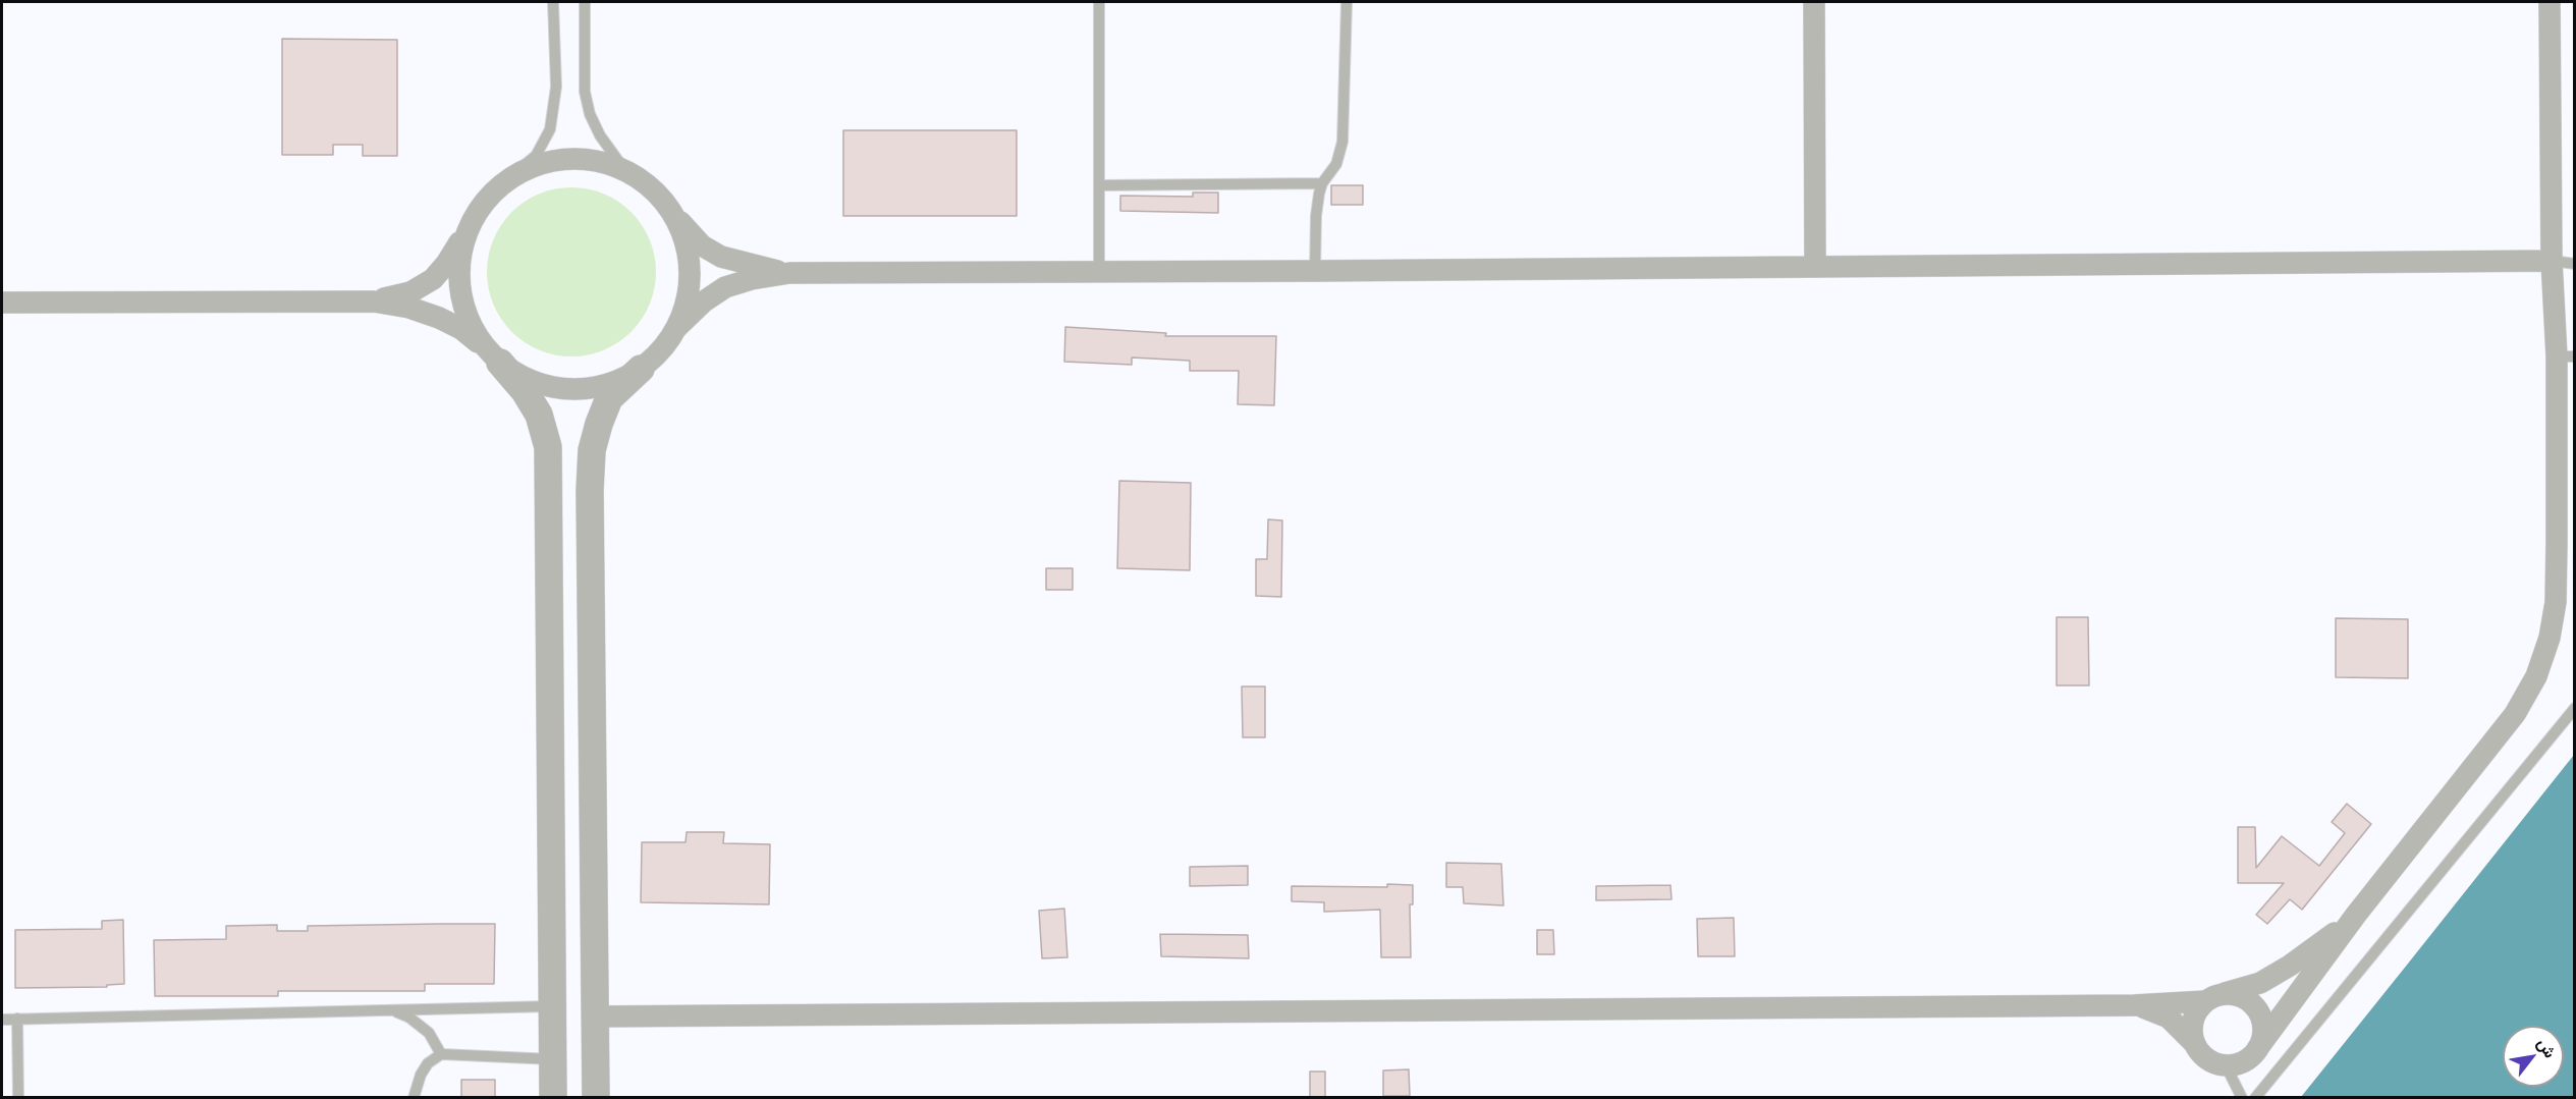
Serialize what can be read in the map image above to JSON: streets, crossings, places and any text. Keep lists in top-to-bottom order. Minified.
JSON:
{"north":"top right"}
